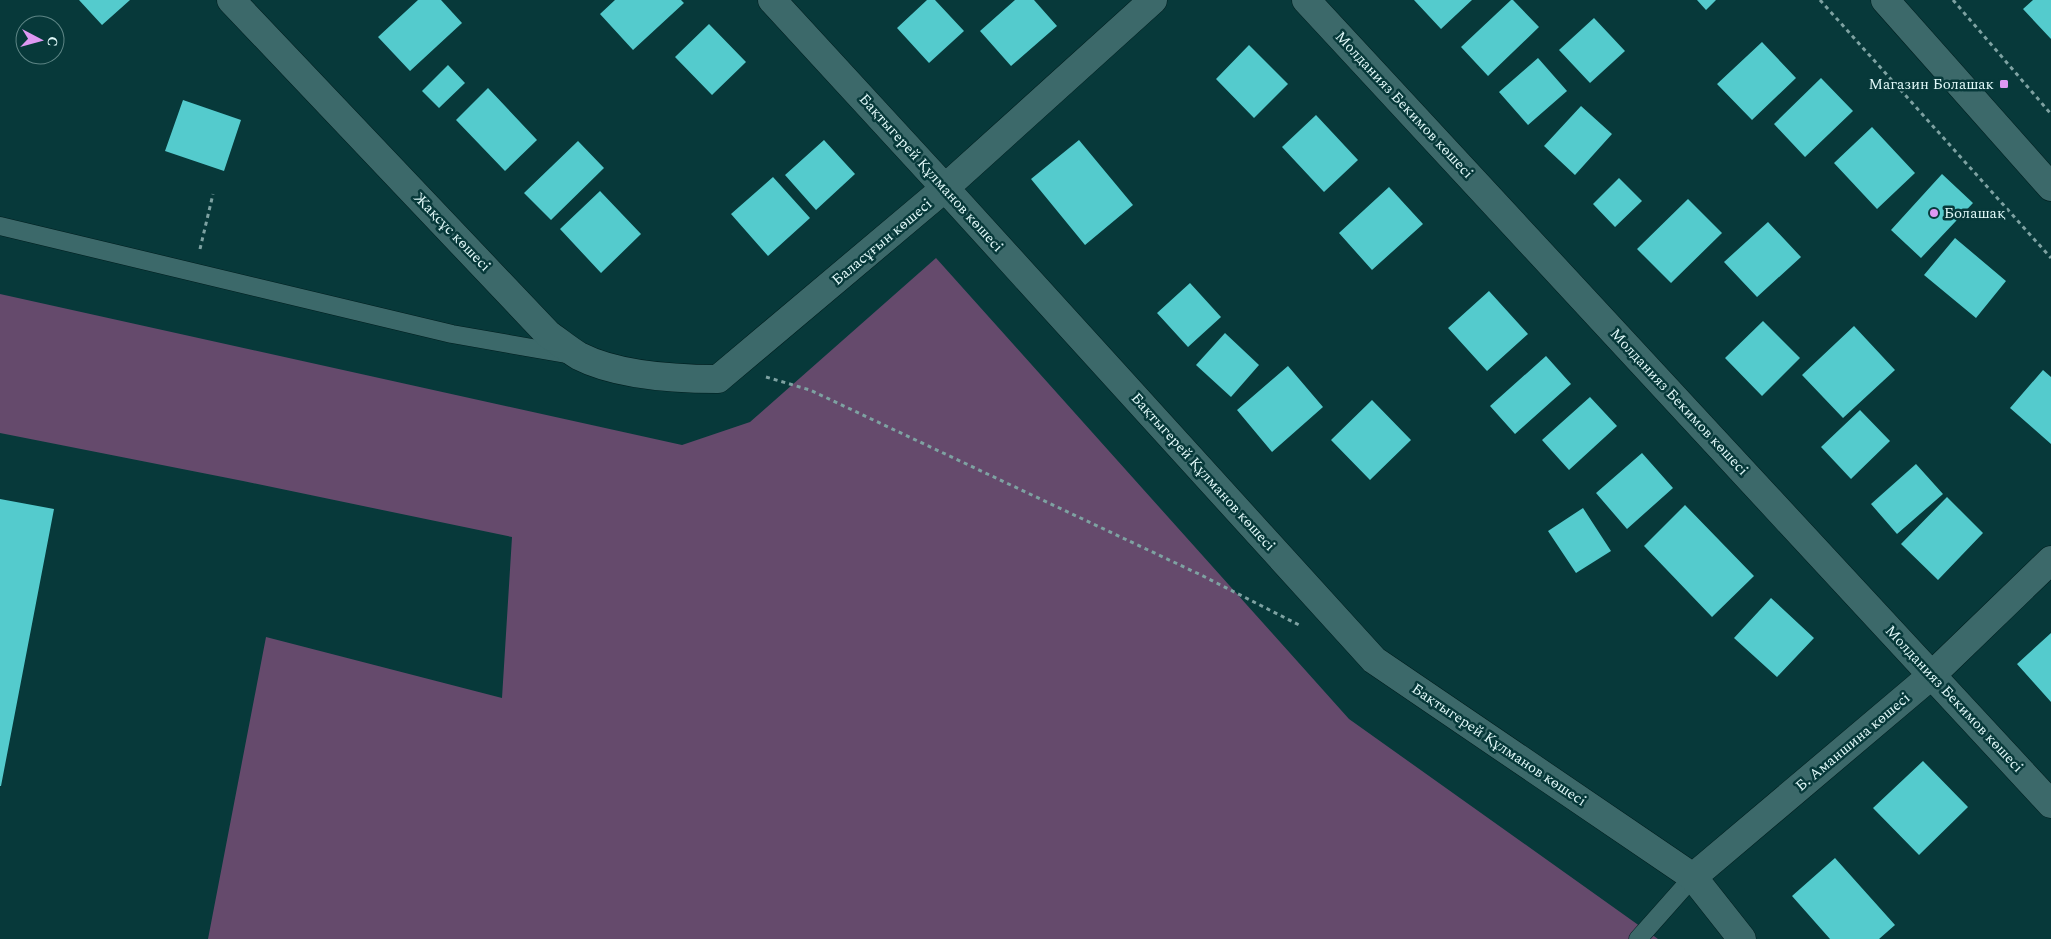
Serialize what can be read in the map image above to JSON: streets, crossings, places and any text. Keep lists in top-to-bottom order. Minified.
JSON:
{"streets":{"street":["Молданияз Бекимов көшесі","Бақтыгерей Құлманов көшесі","Жақсұс көшесі","Баласұғын көшесі","Б. Аманшина көшесі"]},"crossings":[["Молданияз Бекимов көшесі","Б. Аманшина көшесі"],["Бақтыгерей Құлманов көшесі","Баласұғын көшесі"],["Бақтыгерей Құлманов көшесі","Б. Аманшина көшесі"],["Жақсұс көшесі","Баласұғын көшесі"]],"places":{"transit":["Магазин Болашак"],"other":["Болашақ"]},"north":"right"}
